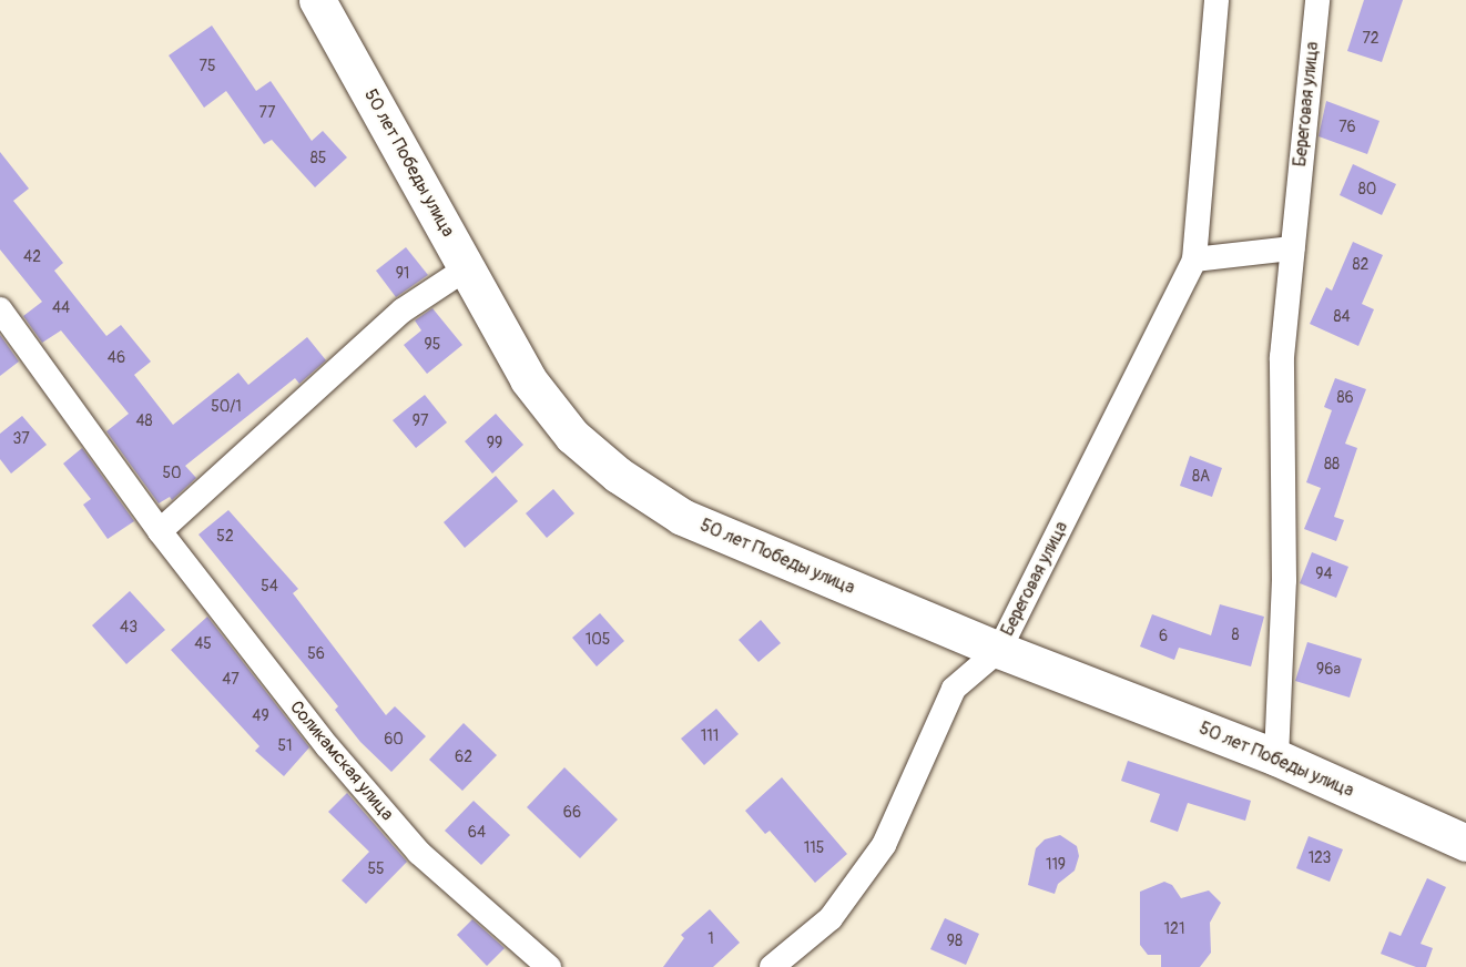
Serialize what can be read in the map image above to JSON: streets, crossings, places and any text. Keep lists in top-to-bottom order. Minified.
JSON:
{"streets":{"main road":["50 лет Победы улица"],"street":["Береговая улица","Соликамская улица"]},"crossings":[["Береговая улица","50 лет Победы улица"]],"house_numbers":["72","75","77","76","85","80","42","82","91","44","84","95","46","86","50/1","48","97","37","99","88","50","8А","52","94","54","43","8","6","105","45","56","96а","47","49","111","60","51","62","66","64","115","123","119","55","121","1","98"]}
